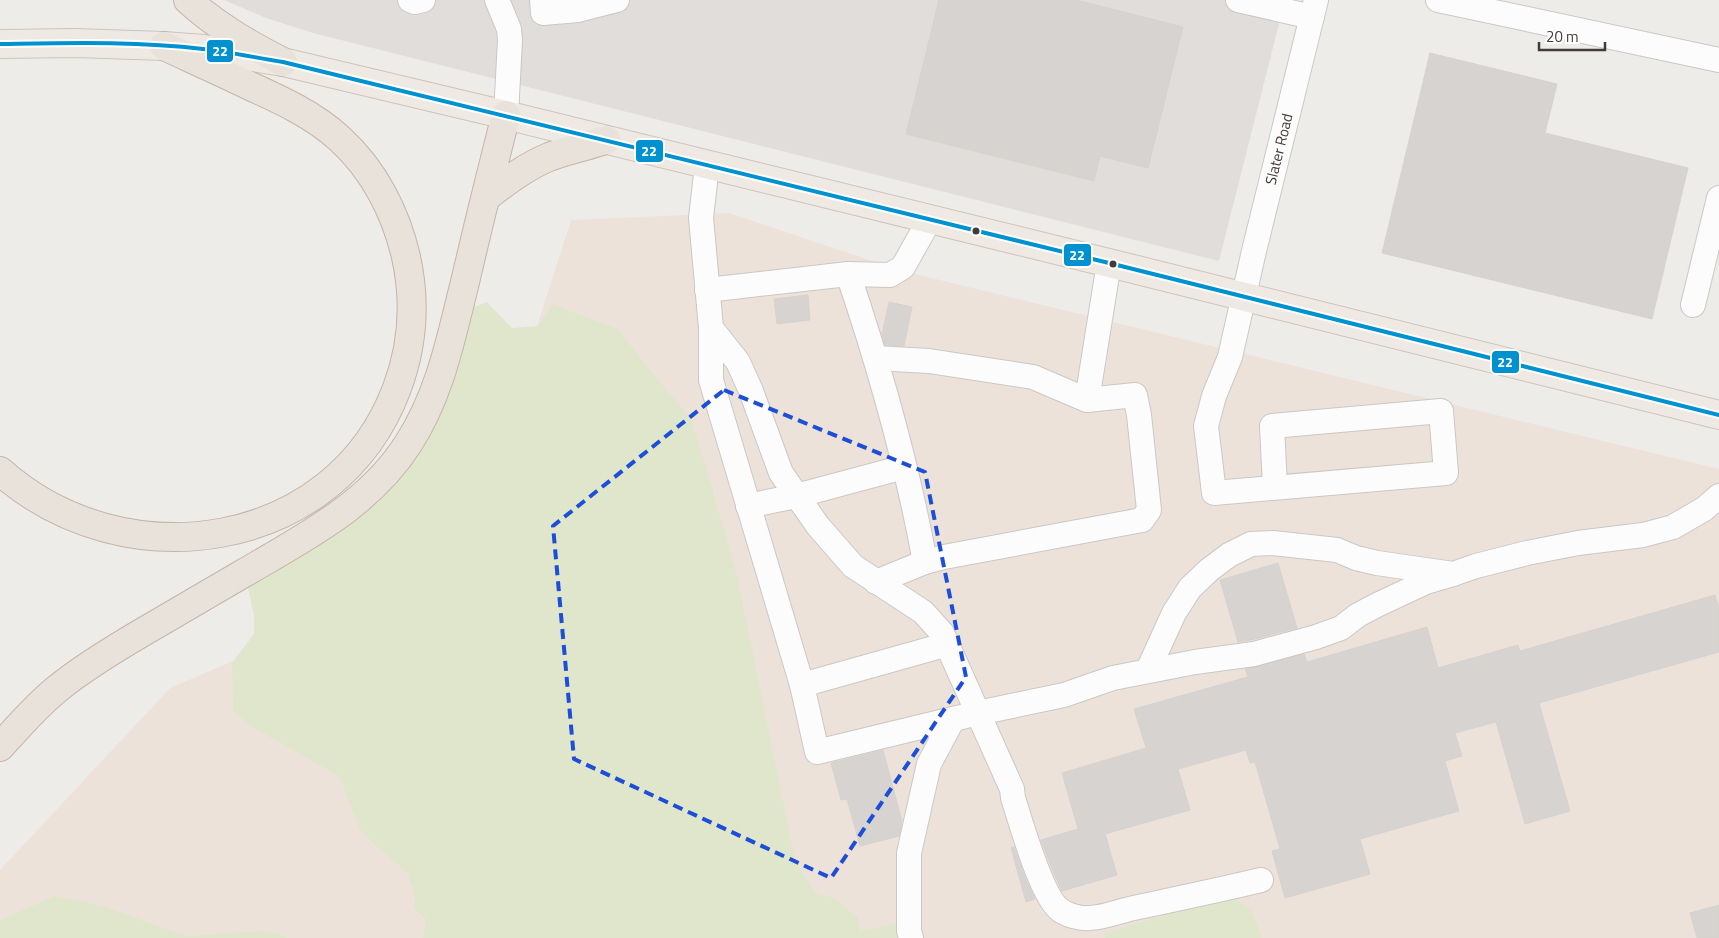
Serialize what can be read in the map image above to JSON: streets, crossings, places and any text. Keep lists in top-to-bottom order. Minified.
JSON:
{"streets":{"street":["Slater Road"]},"lines":["transit line 22"],"scale_bar":"20 m"}
